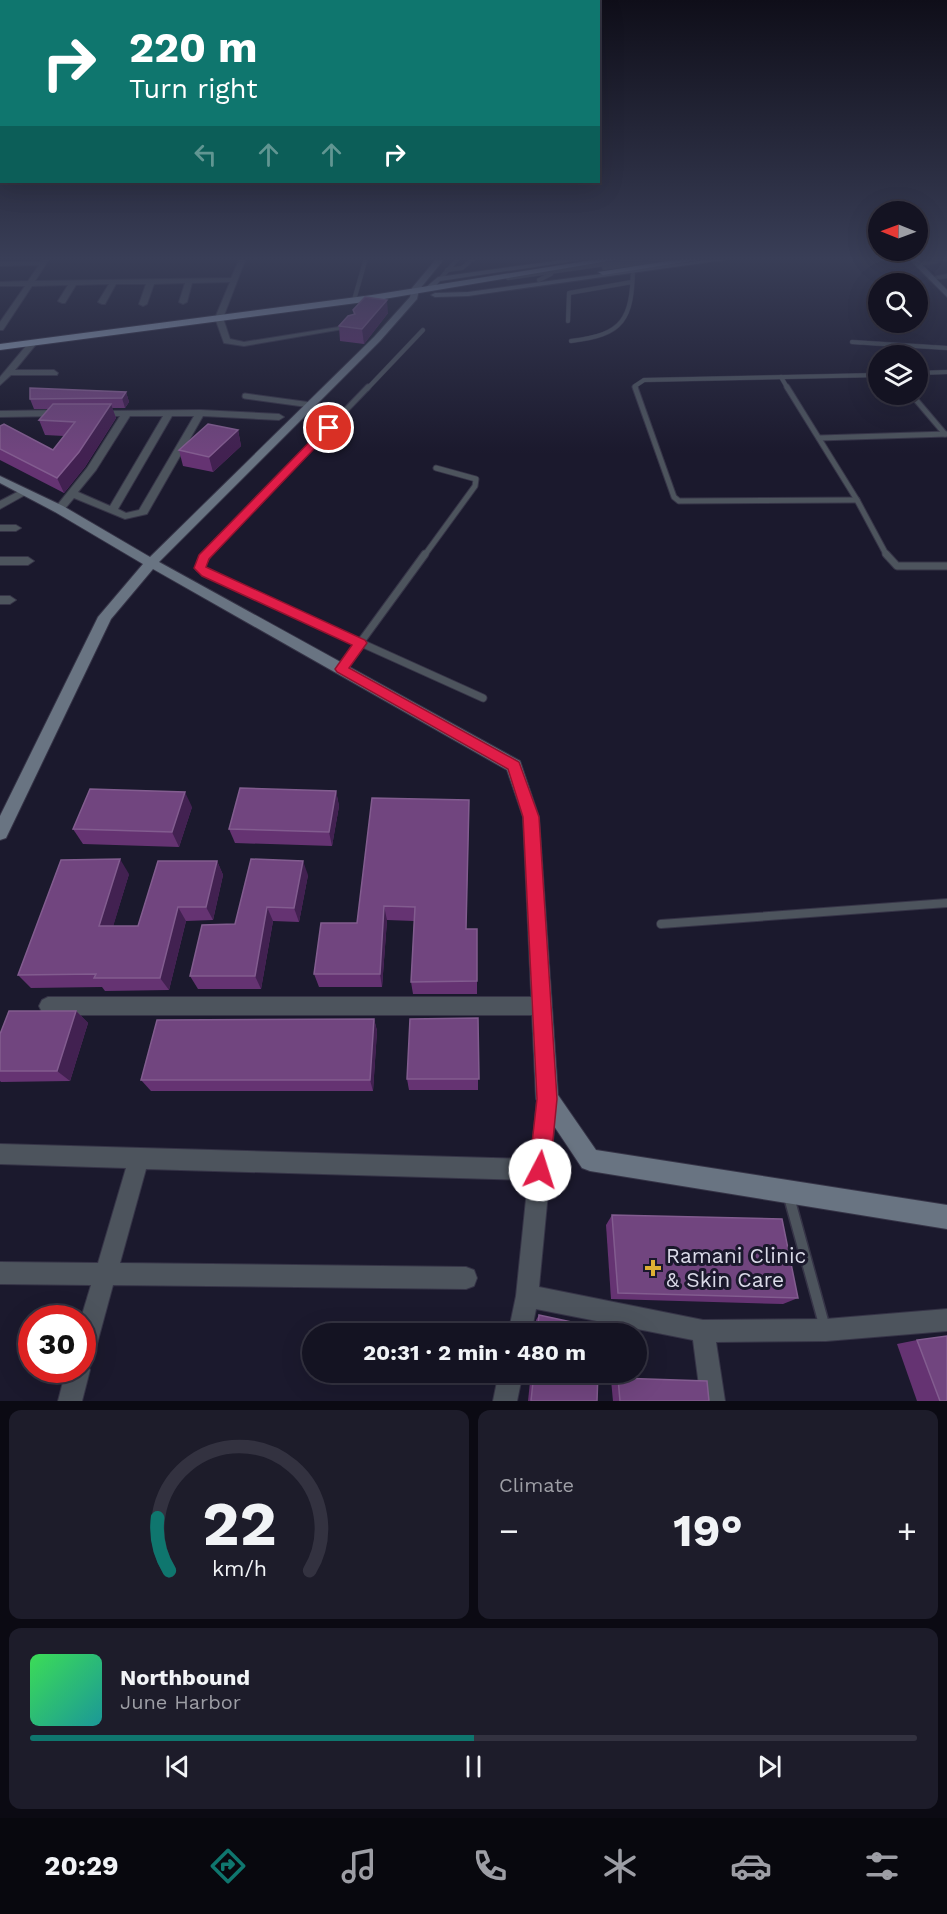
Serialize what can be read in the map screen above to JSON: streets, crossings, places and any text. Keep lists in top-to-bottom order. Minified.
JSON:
{"places":{"health":["Ramani Clinic & Skin Care"]},"north":"left","page":{"turn":["220 m","Turn right"],"limit":"30","trip":"20:31 · 2 min · 480 m","tile":"Climate","heat":["−","19°","+"],"song":["Northbound","June Harbor"],"tabs":"20:29","gauge":["22","km/h"]}}
